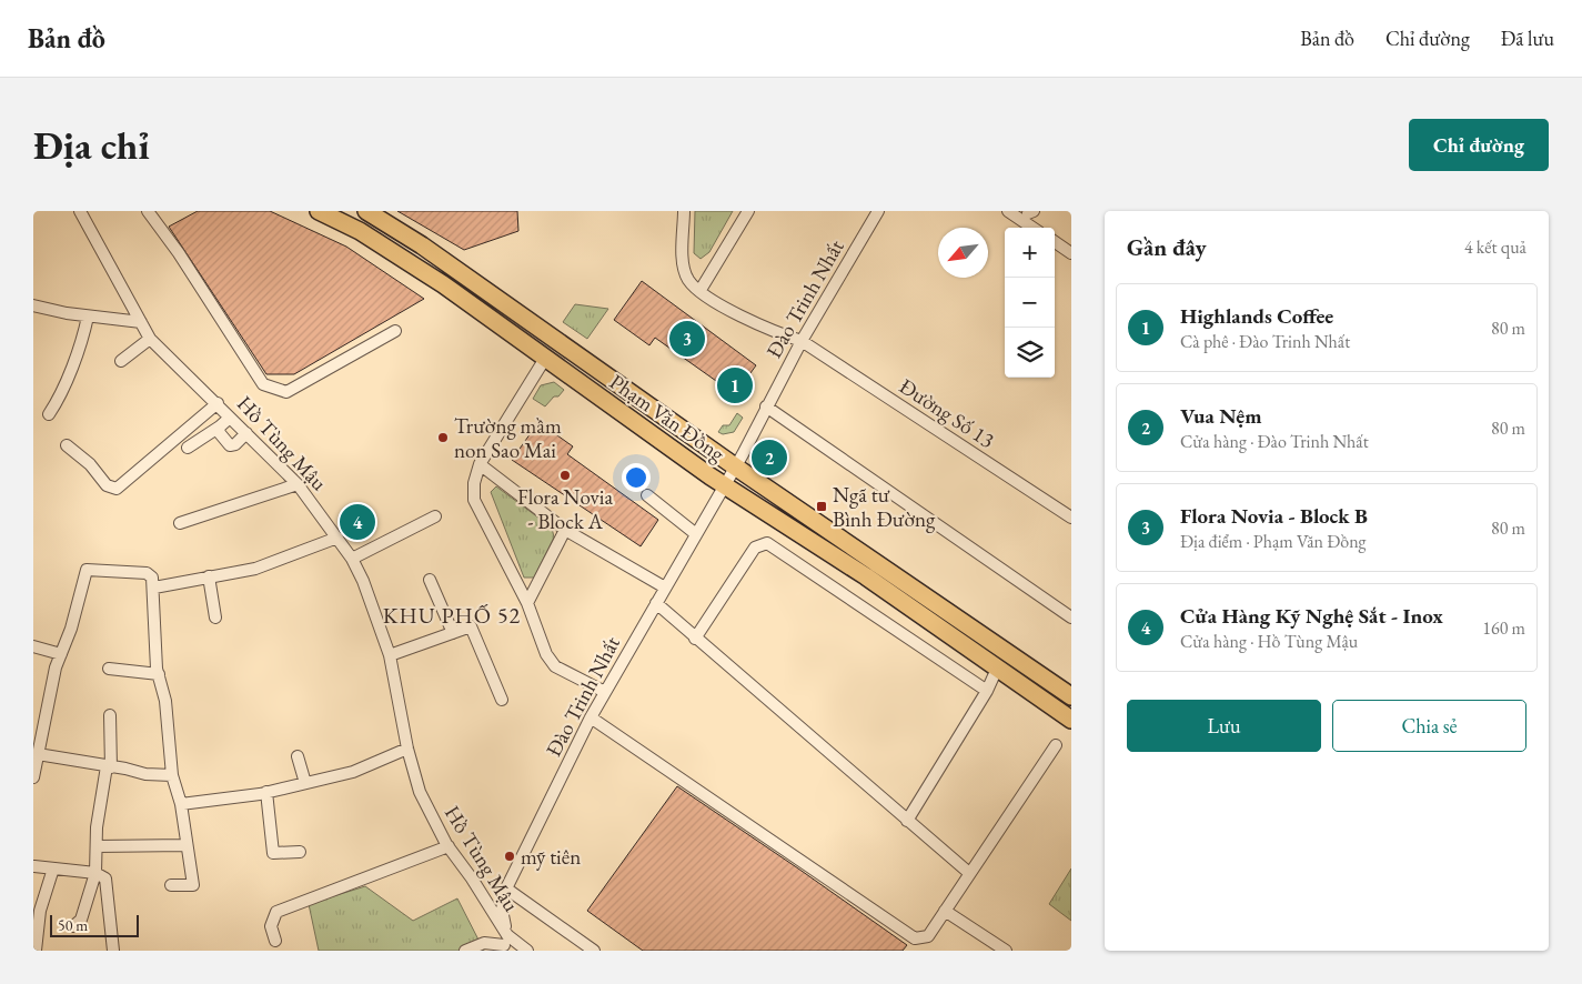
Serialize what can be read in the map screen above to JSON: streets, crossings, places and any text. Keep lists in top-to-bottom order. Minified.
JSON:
{"streets":{"highway":["Phạm Văn Đồng"],"street":["Đào Trinh Nhất","Đường Số 13","Hồ Tùng Mậu"]},"crossings":[["Đào Trinh Nhất","Đường Số 13"],["Đào Trinh Nhất","Phạm Văn Đồng"],["Đào Trinh Nhất","Hồ Tùng Mậu"]],"districts":["KHU PHỐ 52"],"places":{"other":["Trường mầm non Sao Mai","Flora Novia - Block A","mỹ tiên"],"transit":["Ngã tư Bình Đường"]},"scale_bar":"50 m","north":"bottom left","page":{"header":"Bản đồ","nav":["Bản đồ","Chỉ đường","Đã lưu"],"buttons":["Chỉ đường",["Lưu","Chia sẻ"]],"title":"Địa chỉ","heading":["Gần đây","4 kết quả"],"map_buttons":["+","−"],"list":[{"mark":"1","name":"Highlands Coffee","note":"Cà phê · Đào Trinh Nhất","value":"80 m"},{"mark":"2","name":"Vua Nệm","note":"Cửa hàng · Đào Trinh Nhất","value":"80 m"},{"mark":"3","name":"Flora Novia - Block B","note":"Địa điểm · Phạm Văn Đồng","value":"80 m"},{"mark":"4","name":"Cửa Hàng Kỹ Nghệ Sắt - Inox","note":"Cửa hàng · Hồ Tùng Mậu","value":"160 m"}],"pins":["3","1","2","4"],"scale":"50 m"}}
